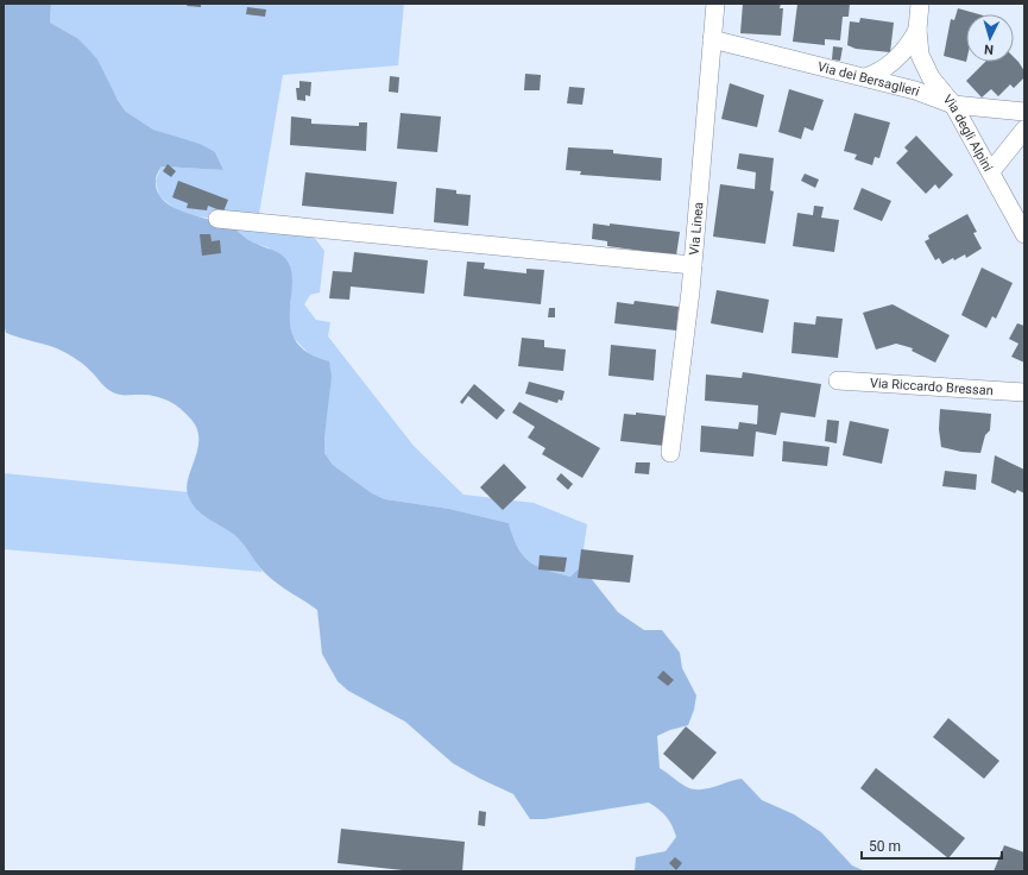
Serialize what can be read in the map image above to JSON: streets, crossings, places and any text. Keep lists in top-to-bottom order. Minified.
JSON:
{"streets":{"street":["Via dei Bersaglieri","Via degli Alpini","Via Linea","Via Riccardo Bressan"]},"crossings":[["Via dei Bersaglieri","Via degli Alpini"],["Via dei Bersaglieri","Via Linea"]],"scale_bar":"50 m","north":"bottom"}
